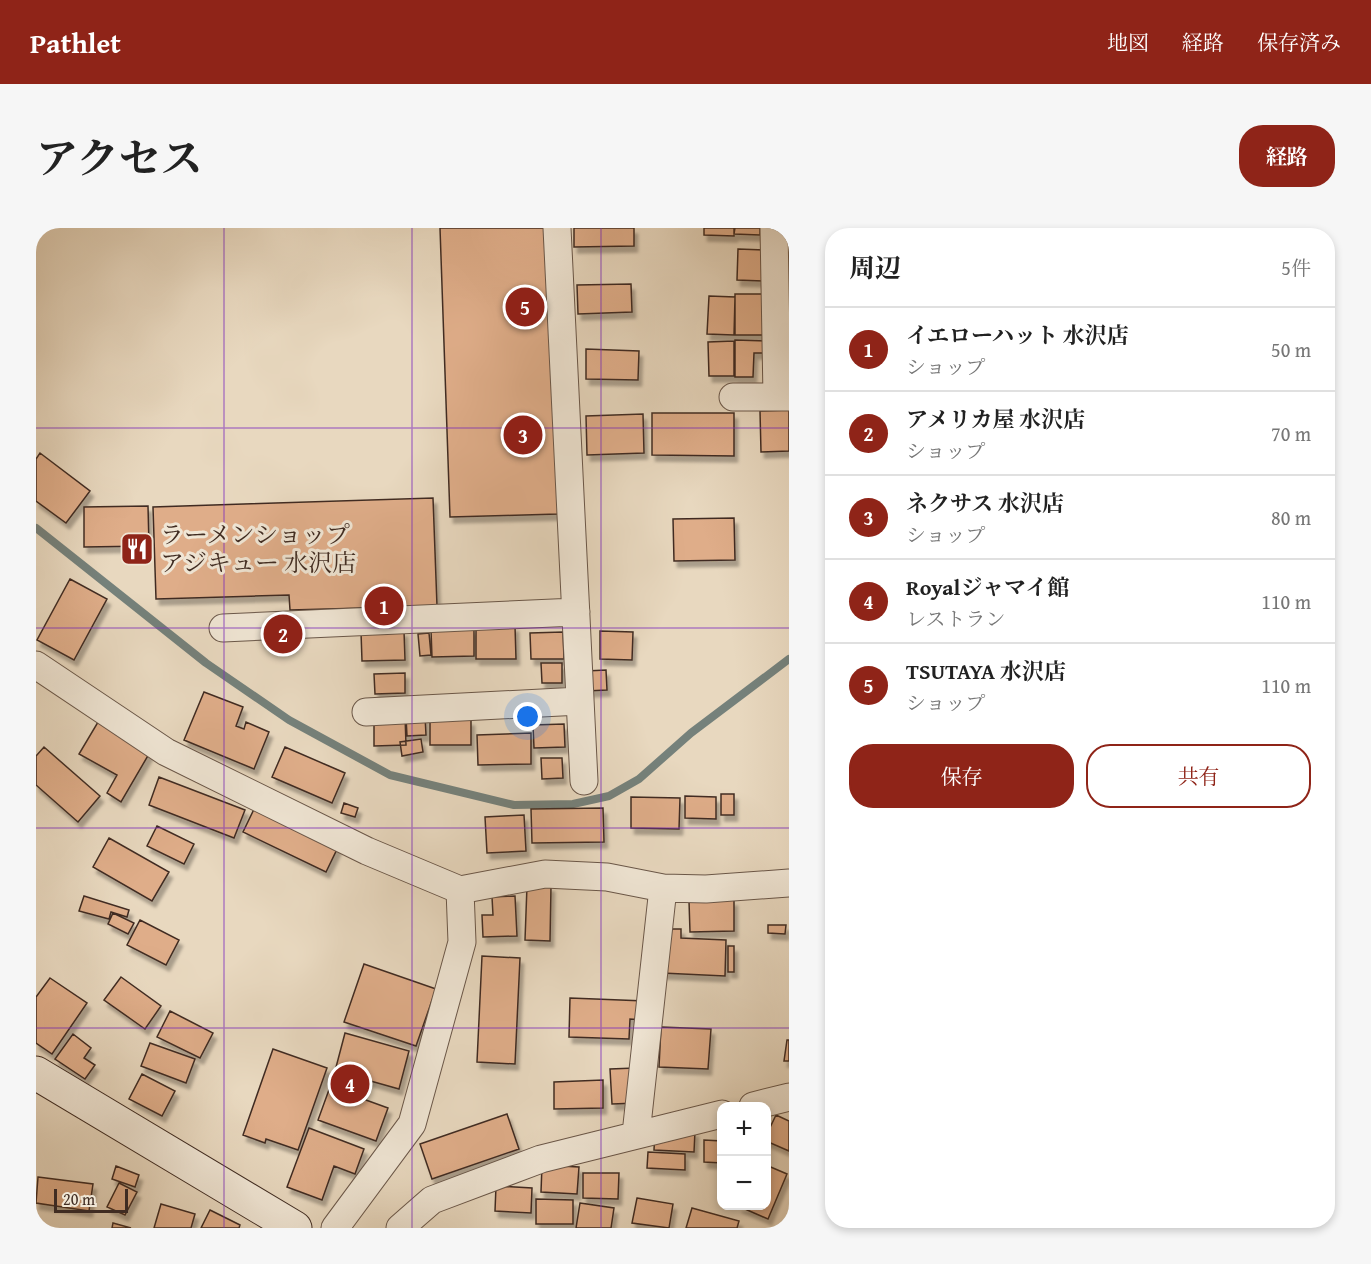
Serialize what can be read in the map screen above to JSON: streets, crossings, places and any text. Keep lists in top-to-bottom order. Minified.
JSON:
{"places":{"restaurant":["ラーメンショップ アジキュー 水沢店"]},"scale_bar":"20 m","page":{"header":"Pathlet","nav":["地図","経路","保存済み"],"title":"アクセス","buttons":["経路",["保存","共有"]],"heading":["周辺","5件"],"pins":["5","3","1","2","4"],"list":[{"mark":"1","name":"イエローハット 水沢店","note":"ショップ","value":"50 m"},{"mark":"2","name":"アメリカ屋 水沢店","note":"ショップ","value":"70 m"},{"mark":"3","name":"ネクサス 水沢店","note":"ショップ","value":"80 m"},{"mark":"4","name":"Royalジャマイ館","note":"レストラン","value":"110 m"},{"mark":"5","name":"TSUTAYA 水沢店","note":"ショップ","value":"110 m"}],"map_buttons":["+","−"],"scale":"20 m"}}
